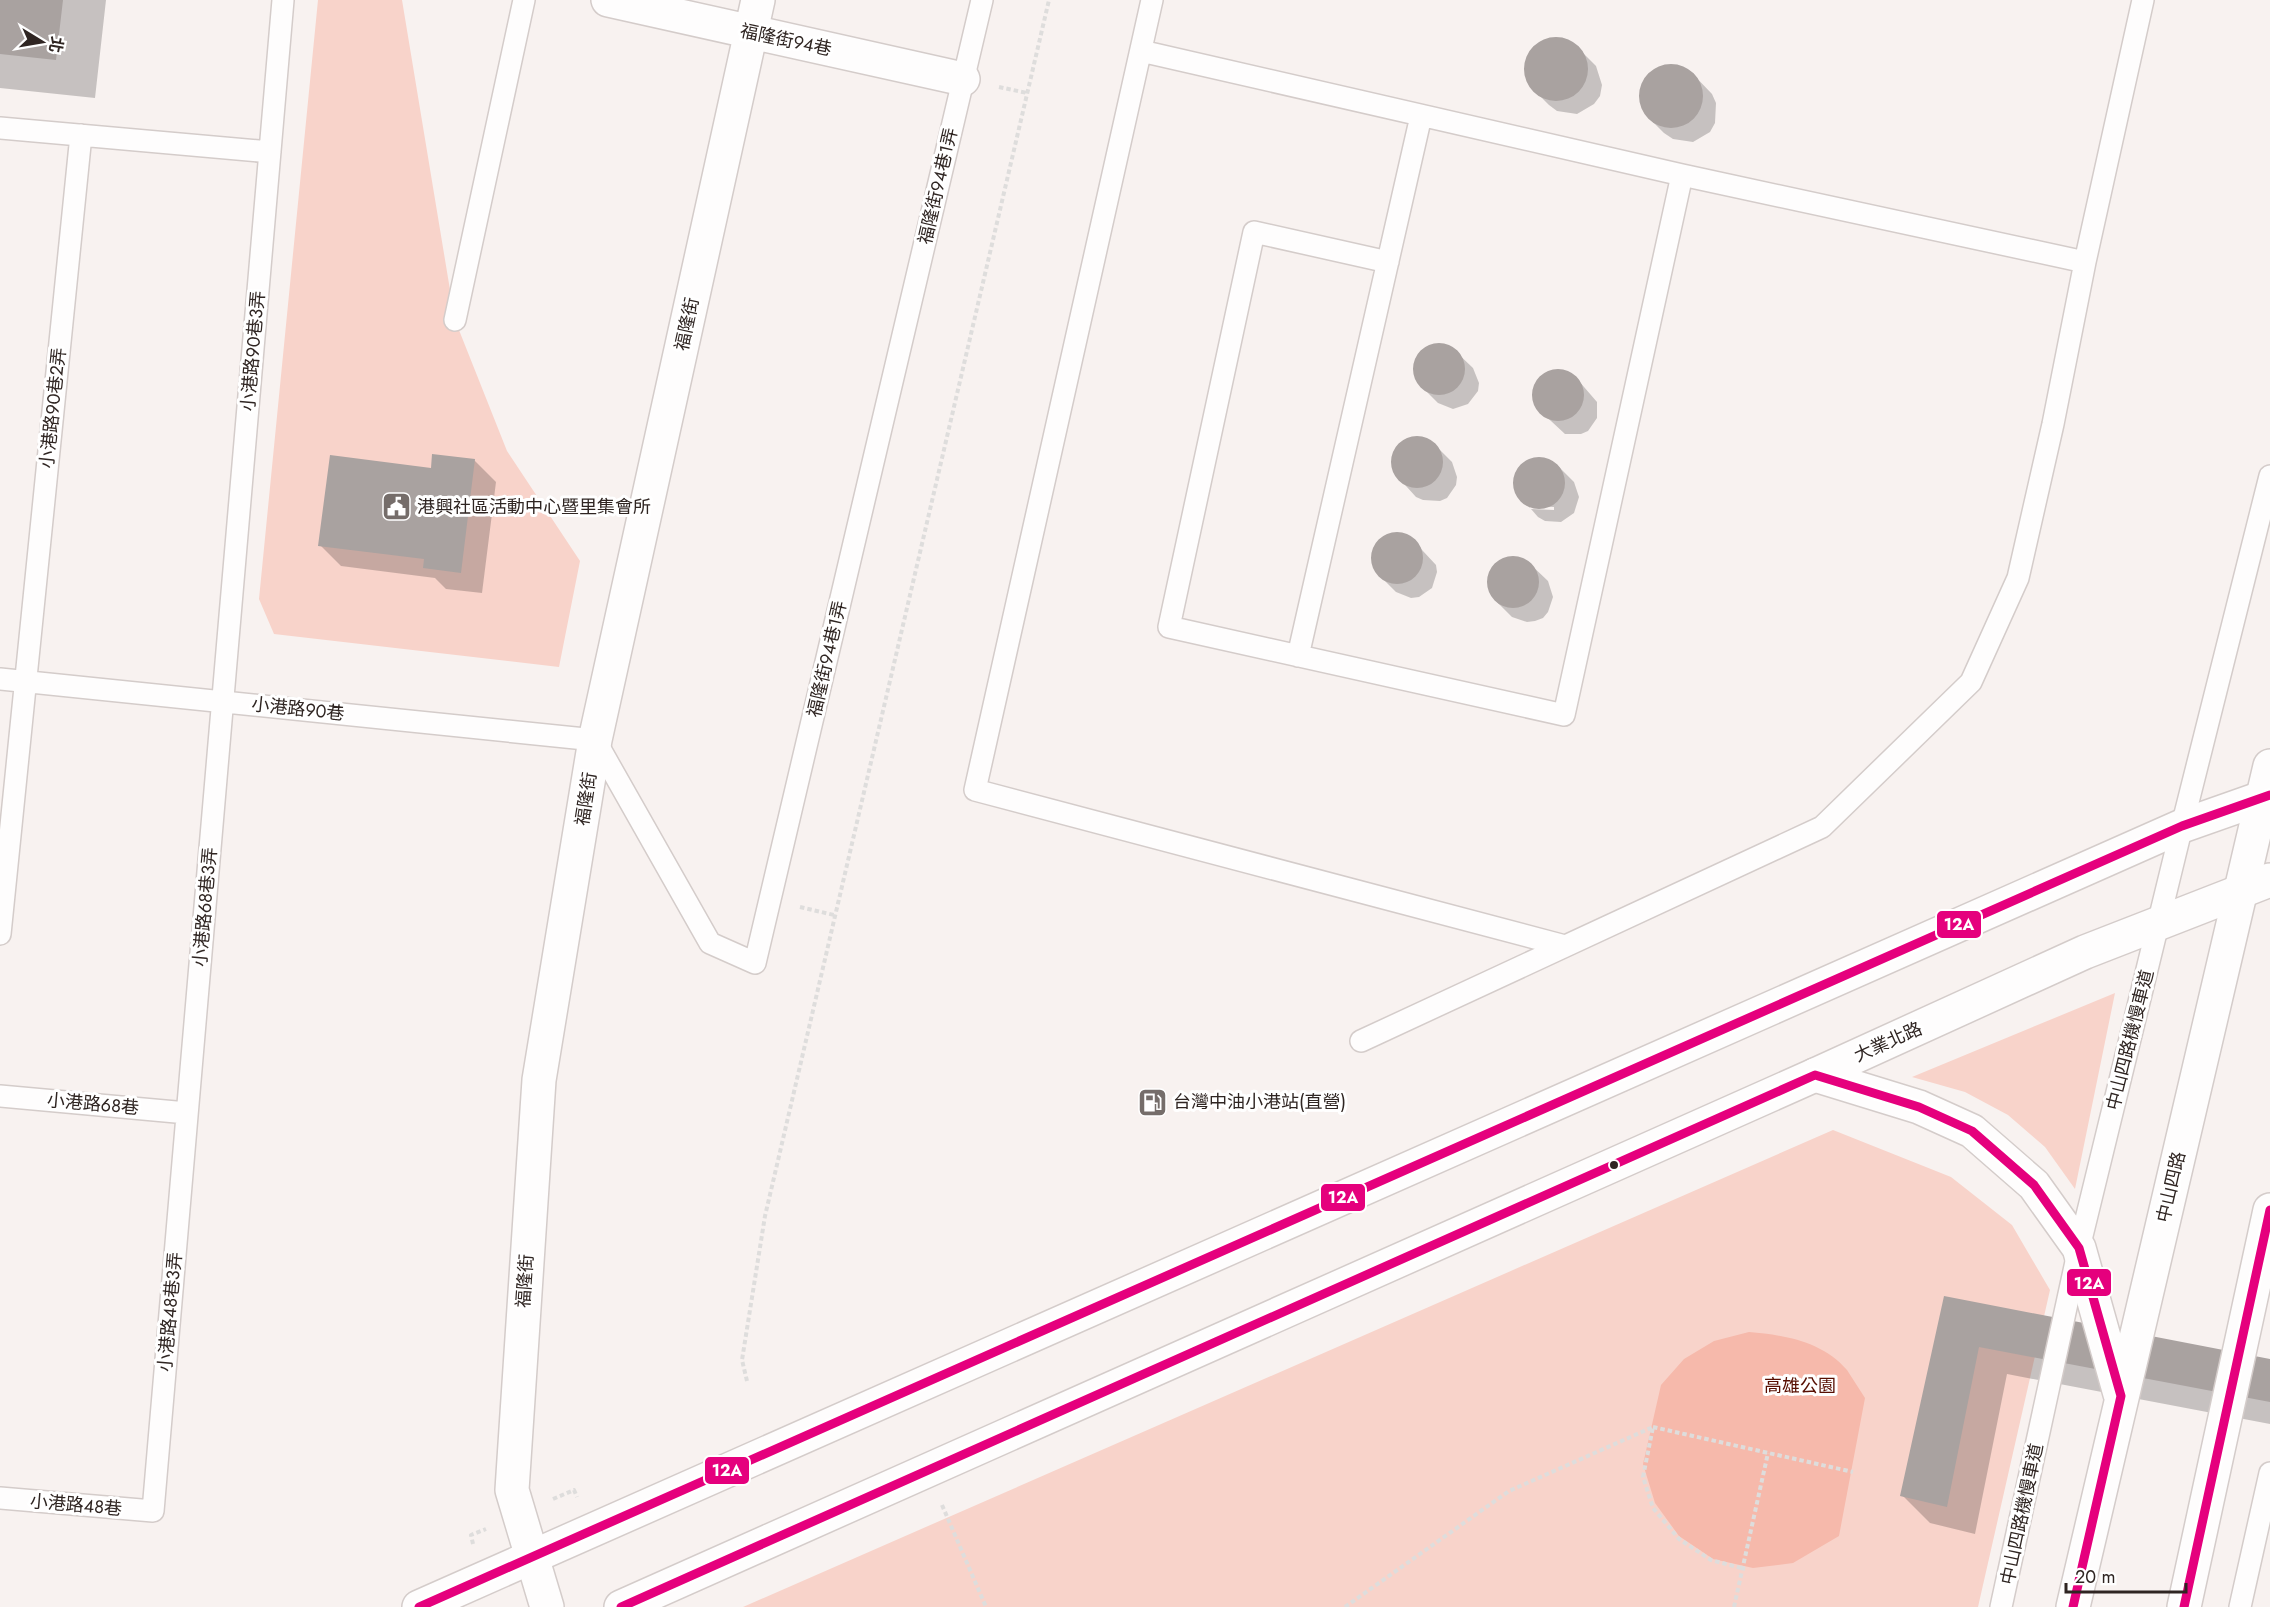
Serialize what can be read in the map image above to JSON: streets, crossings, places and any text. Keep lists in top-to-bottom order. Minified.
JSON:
{"streets":{"street":["福隆街94巷","福隆街","大業北路","中山四路"],"lane":["福隆街94巷1弄","小港路90巷3弄","小港路90巷2弄","小港路90巷","小港路68巷3弄","中山四路機慢車道","小港路68巷","小港路48巷3弄","小港路48巷"]},"crossings":[["福隆街94巷","福隆街94巷1弄"],["福隆街94巷","福隆街"],["福隆街94巷1弄","福隆街"],["福隆街94巷1弄","小港路90巷"],["福隆街","小港路90巷"],["小港路90巷3弄","小港路90巷"],["小港路90巷3弄","小港路68巷3弄"],["小港路90巷2弄","小港路90巷"],["小港路90巷","小港路68巷3弄"],["小港路68巷3弄","小港路68巷"],["小港路68巷3弄","小港路48巷3弄"],["中山四路機慢車道","大業北路"],["大業北路","中山四路"],["小港路68巷","小港路48巷3弄"],["小港路48巷3弄","小港路48巷"]],"parks":["高雄公園"],"places":{"public building":["港興社區活動中心暨里集會所"],"fuel station":["台灣中油小港站(直營)"]},"lines":["transit line 12A"],"scale_bar":"20 m","north":"right"}
